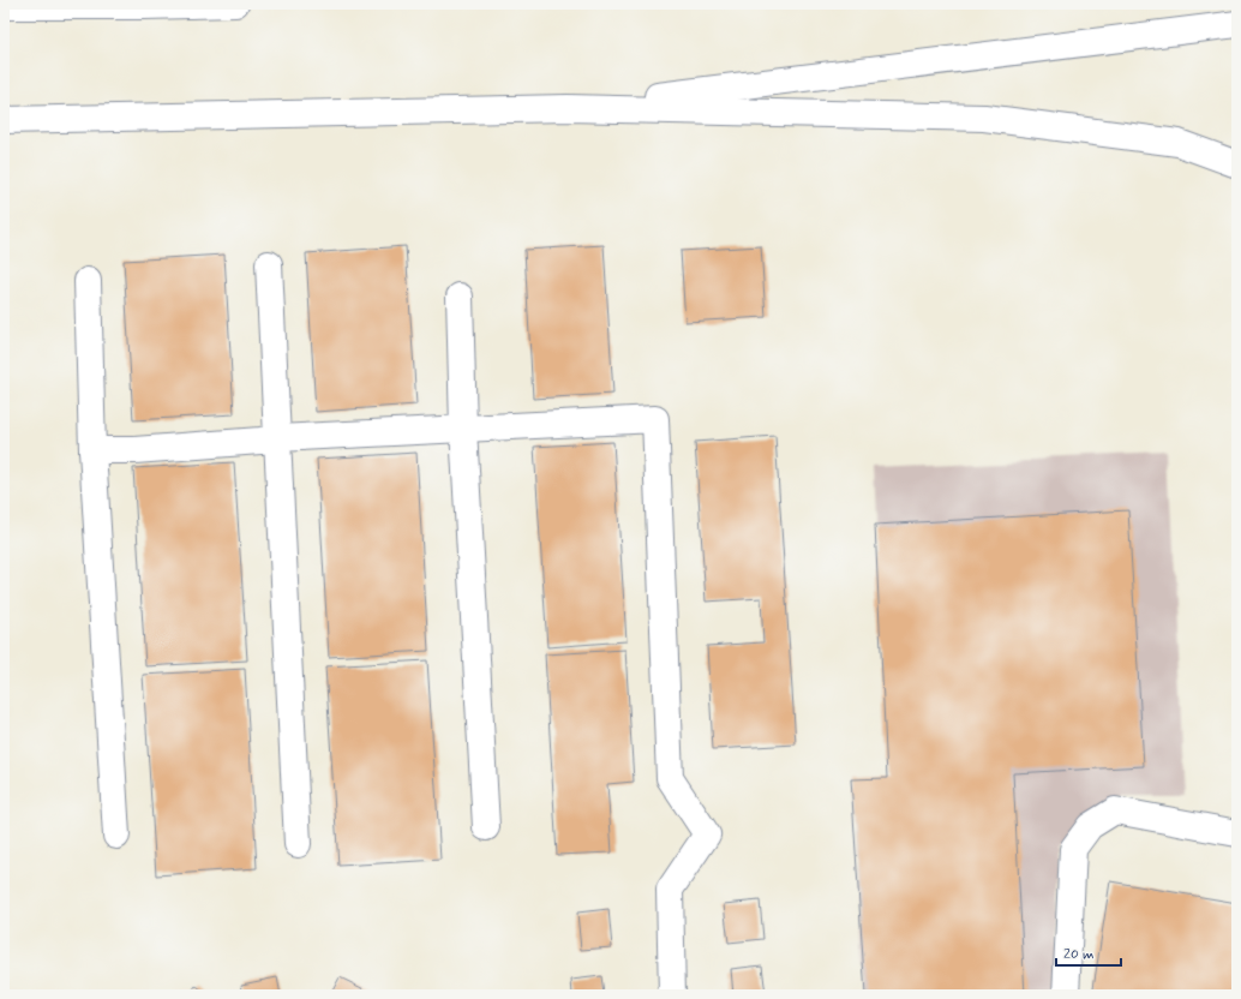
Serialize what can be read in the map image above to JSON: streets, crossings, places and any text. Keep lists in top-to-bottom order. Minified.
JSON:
{"scale_bar":"20 m"}
